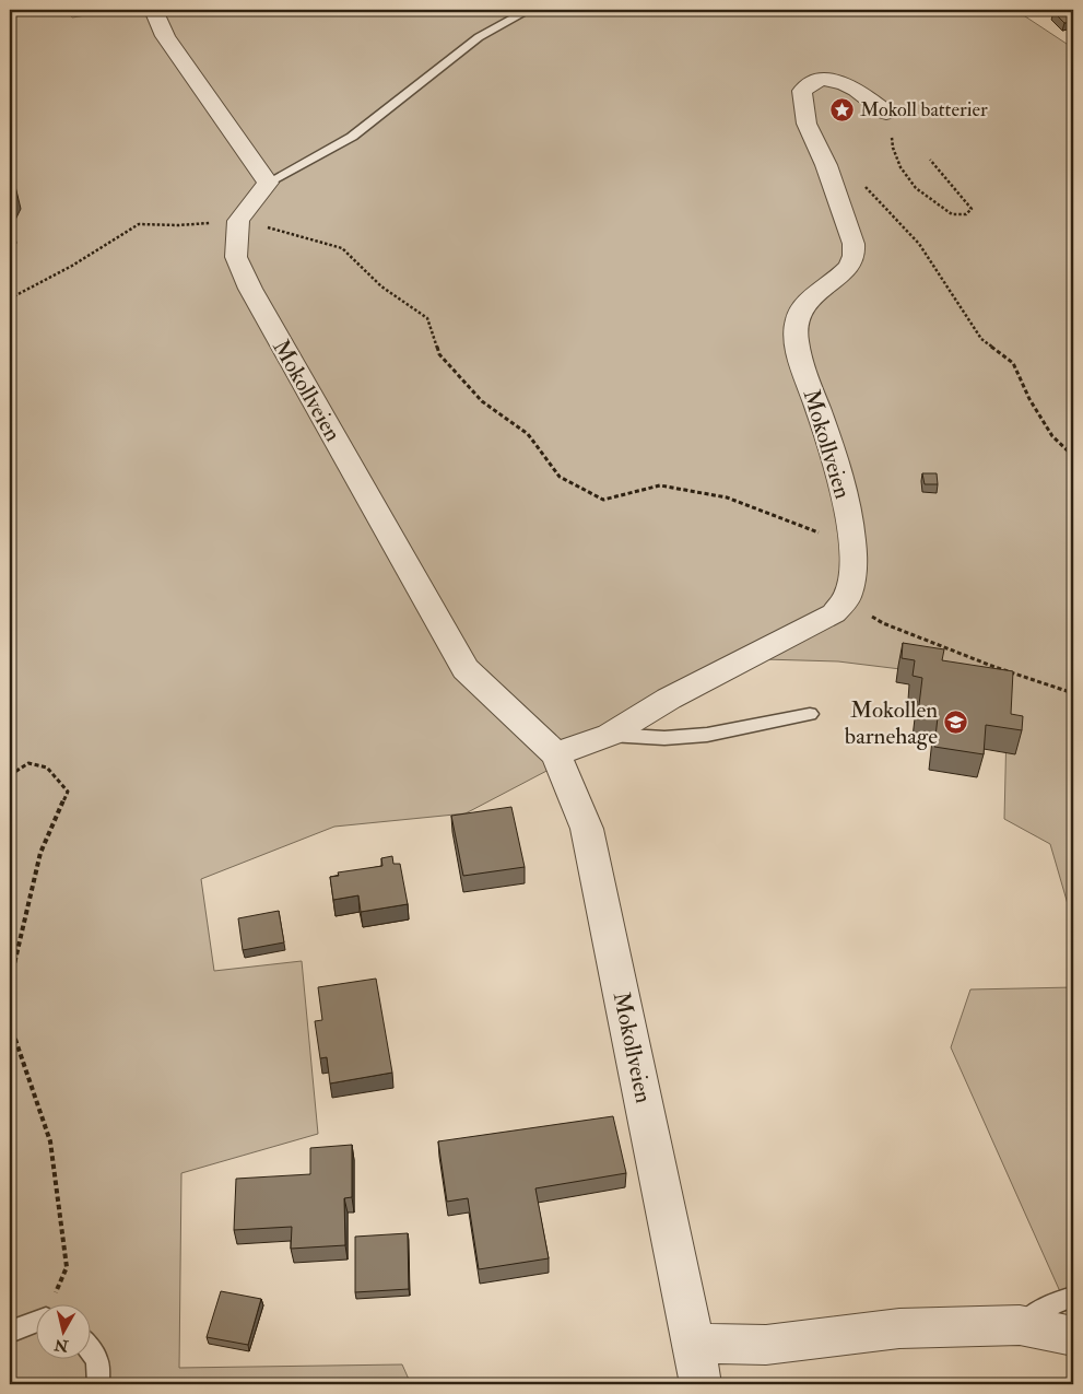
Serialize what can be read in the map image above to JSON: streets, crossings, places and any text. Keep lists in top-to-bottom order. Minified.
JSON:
{"streets":{"street":["Mokollveien"]},"places":{"place":["Mokoll batterier"],"school or university":["Mokollen barnehage"]},"north":"bottom"}
